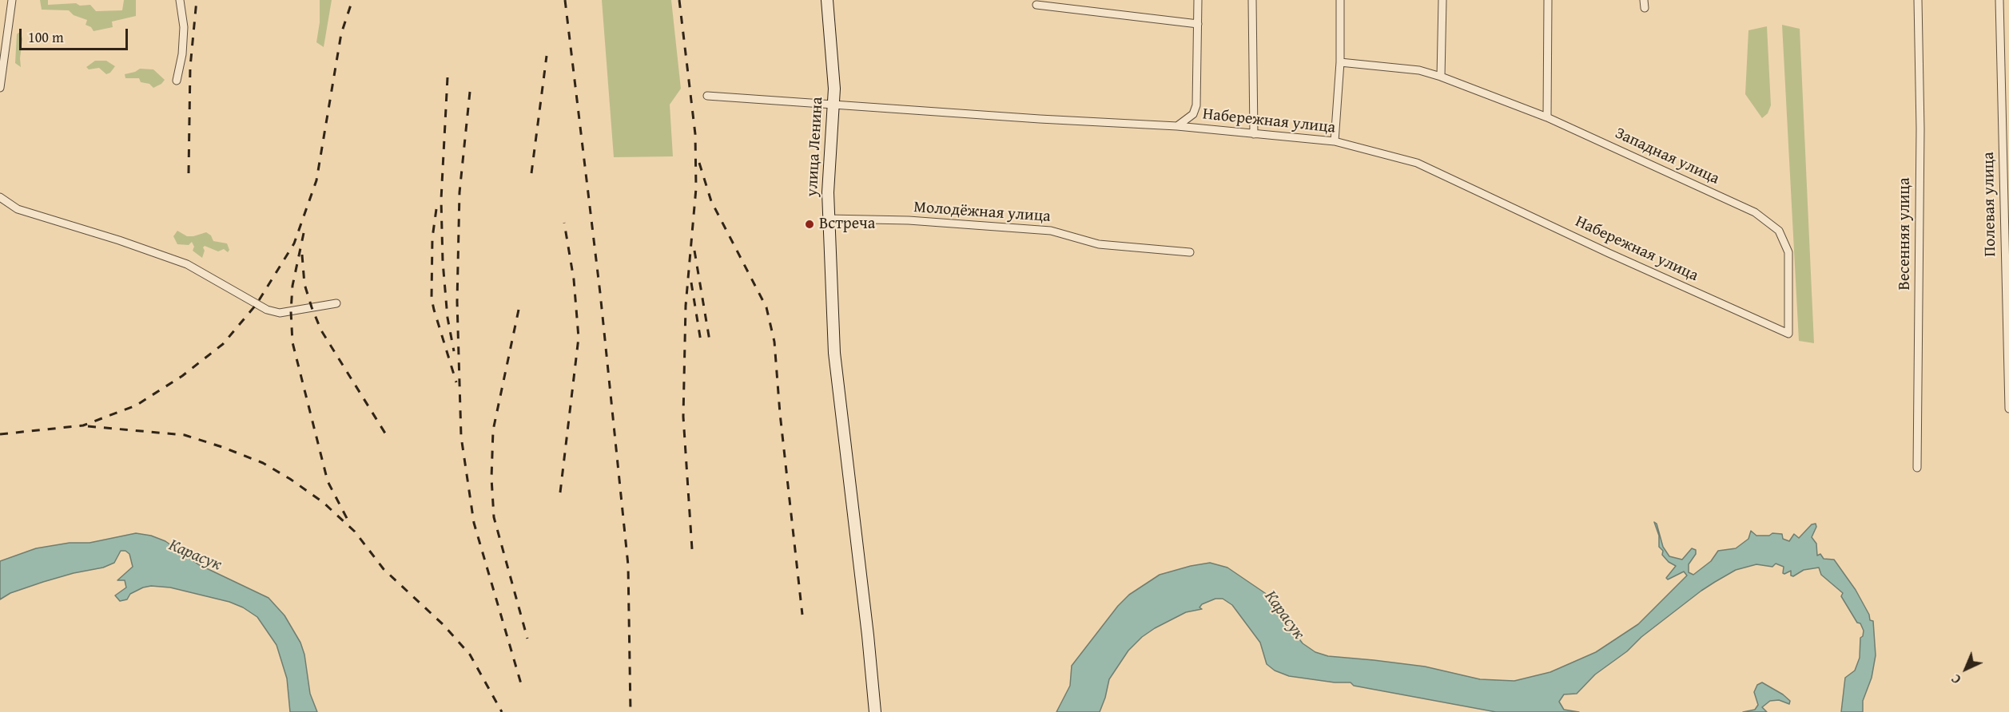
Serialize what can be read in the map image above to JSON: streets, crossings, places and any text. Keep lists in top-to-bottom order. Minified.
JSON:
{"streets":{"main road":["улица Ленина"],"street":["Набережная улица","Западная улица","Полевая улица","Молодёжная улица","Весенняя улица"]},"crossings":[["Набережная улица","улица Ленина"],["Набережная улица","Западная улица"],["улица Ленина","Молодёжная улица"]],"water":["Карасук"],"places":["Встреча"],"scale_bar":"100 m","north":"bottom left"}
